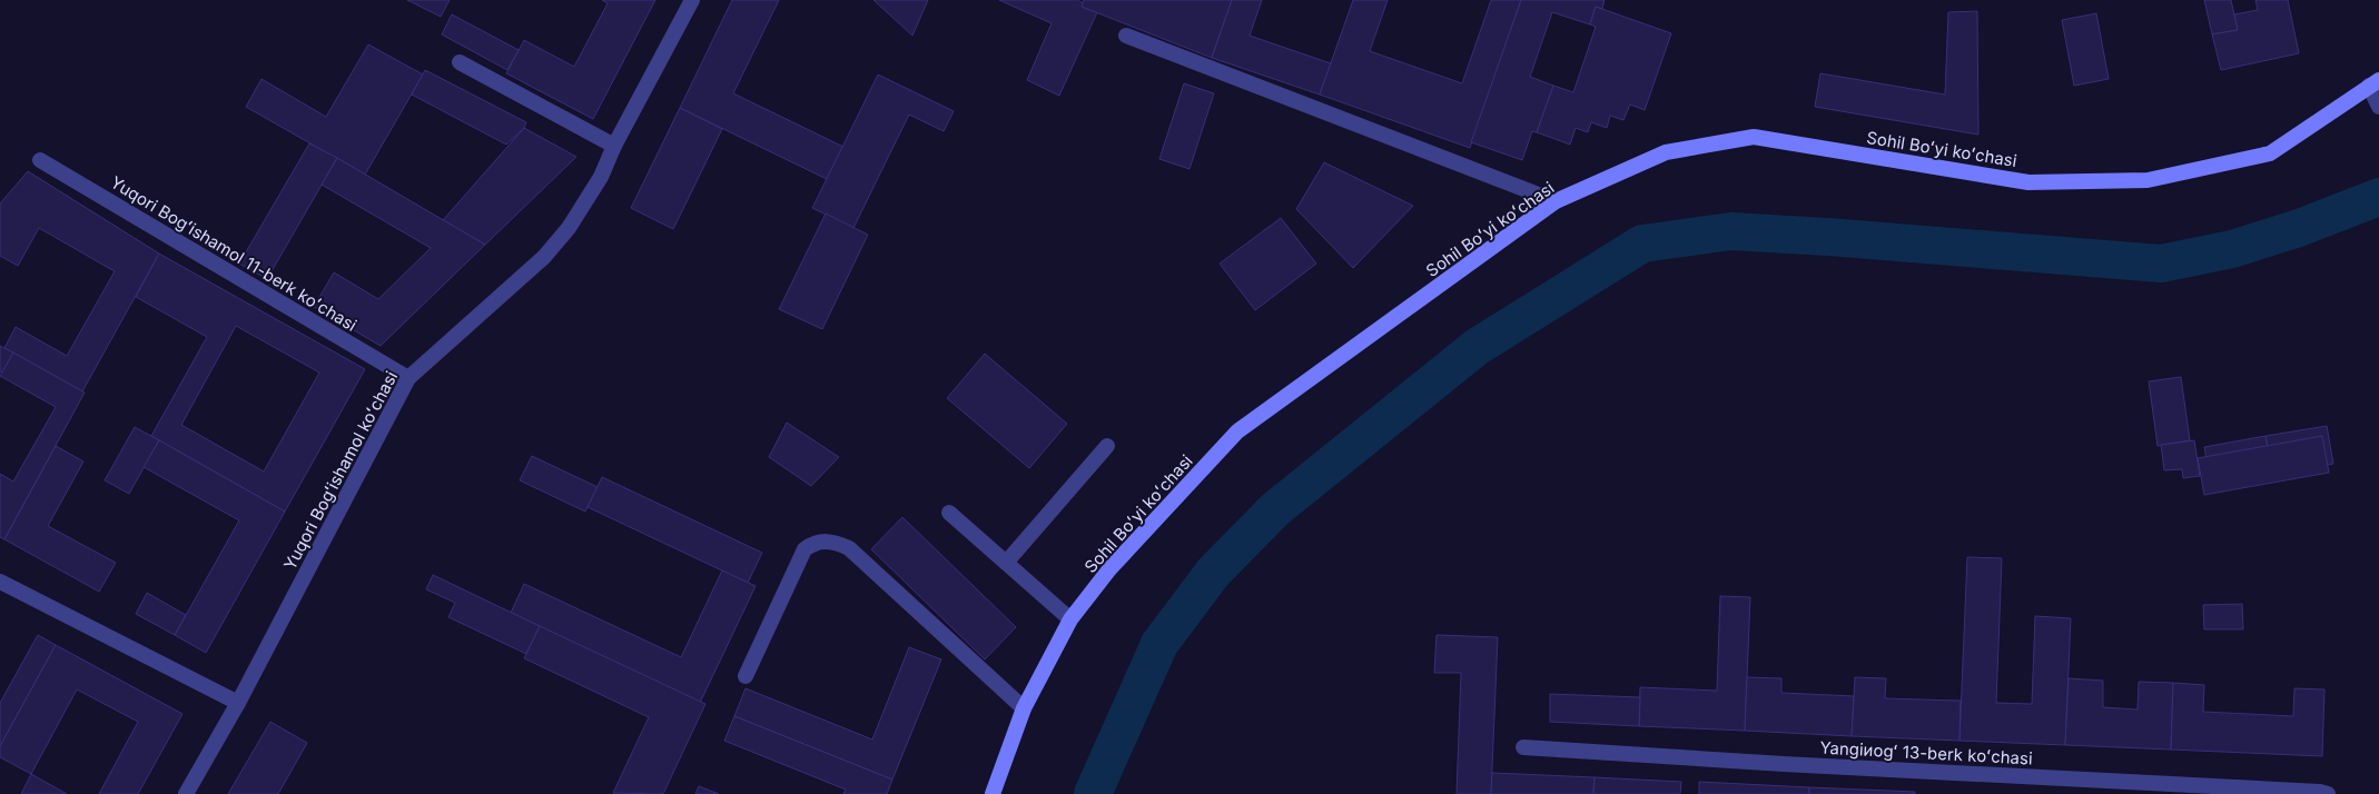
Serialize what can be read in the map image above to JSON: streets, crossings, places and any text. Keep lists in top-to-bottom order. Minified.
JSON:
{"streets":{"main road":["Sohil Boʻyi koʻchasi"],"street":["Yuqori Bogʻishamol 11-berk koʻchasi","Yuqori Bogʻishamol koʻchasi","Yangiиogʻ 13-berk koʻchasi"]},"crossings":[["Yuqori Bogʻishamol 11-berk koʻchasi","Yuqori Bogʻishamol koʻchasi"]]}
